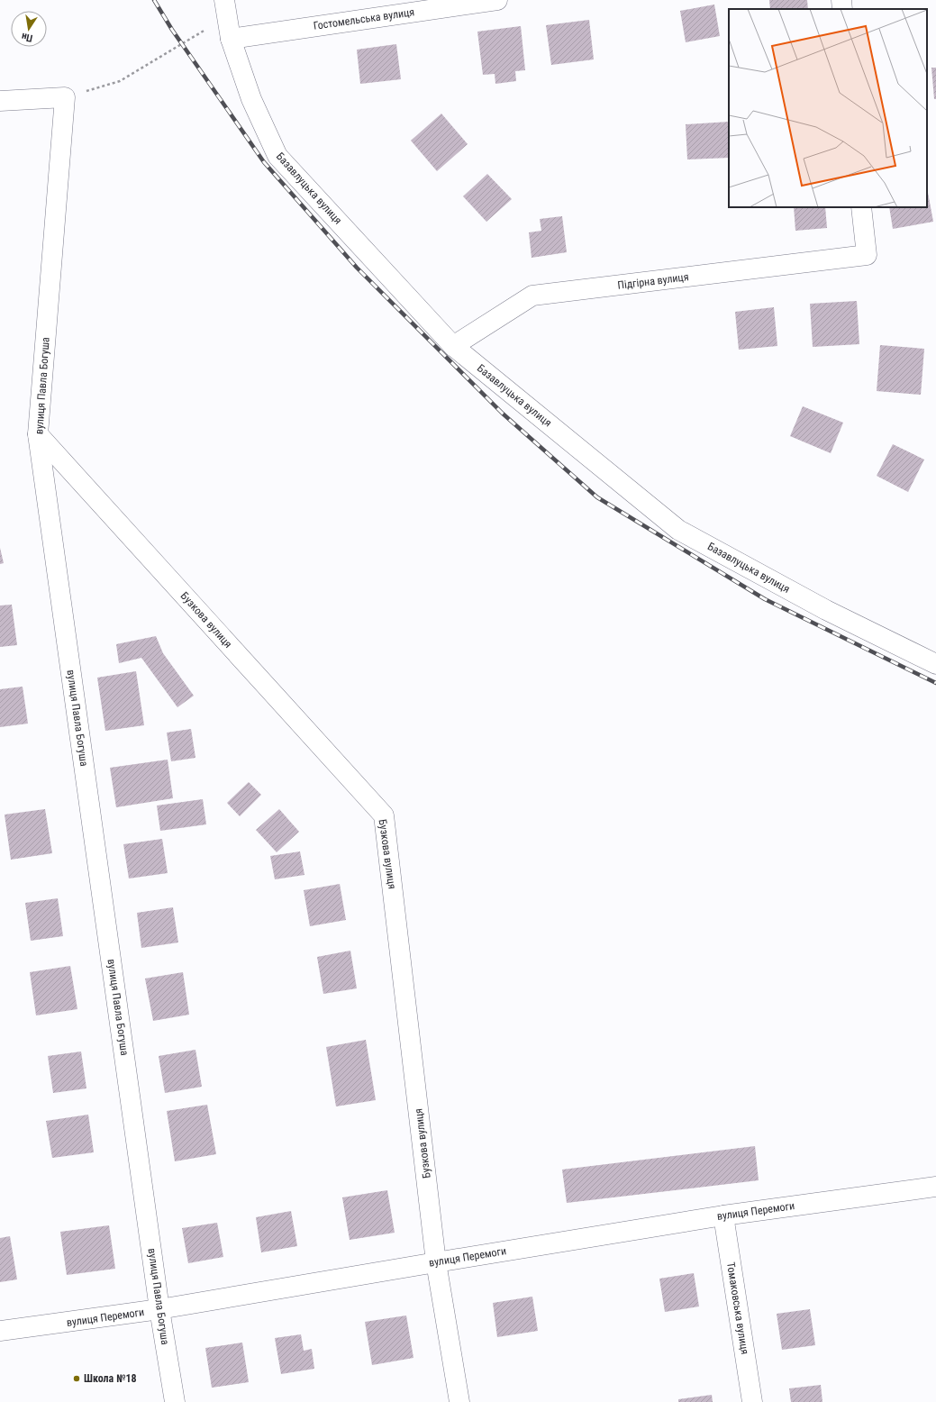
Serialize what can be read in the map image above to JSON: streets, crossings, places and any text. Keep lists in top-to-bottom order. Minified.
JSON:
{"streets":{"street":["Гостомельська вулиця","Базавлуцька вулиця","Підгірна вулиця","вулиця Павла Богуша","Бузкова вулиця","вулиця Перемоги","Томаковська вулиця"]},"crossings":[["Гостомельська вулиця","Базавлуцька вулиця"],["Базавлуцька вулиця","Підгірна вулиця"],["вулиця Павла Богуша","Бузкова вулиця"],["вулиця Павла Богуша","вулиця Перемоги"],["Бузкова вулиця","вулиця Перемоги"],["вулиця Перемоги","Томаковська вулиця"]],"places":["Школа №18"],"north":"bottom"}
